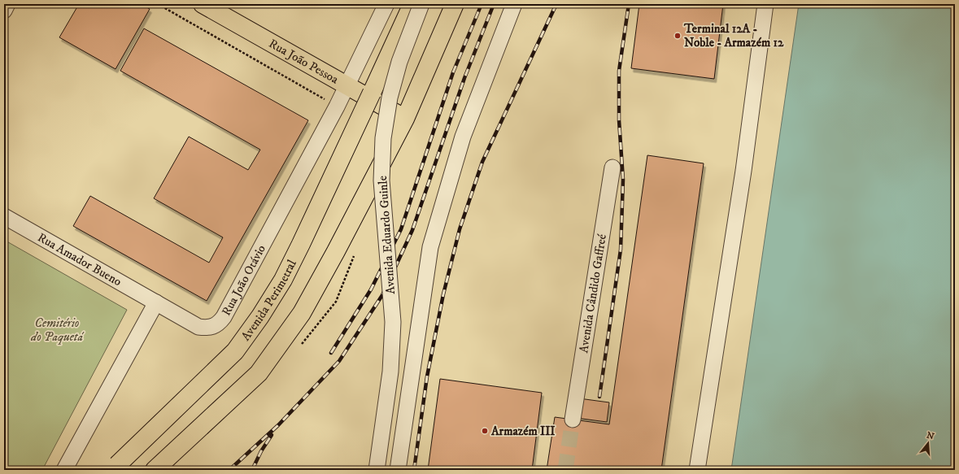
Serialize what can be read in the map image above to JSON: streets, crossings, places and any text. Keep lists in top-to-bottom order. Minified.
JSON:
{"streets":{"main road":["Rua João Pessoa","Avenida Perimetral"],"street":["Avenida Eduardo Guinle","Rua Amador Bueno","Rua João Otávio","Avenida Cândido Gaffreé"]},"crossings":[["Rua João Pessoa","Rua João Otávio"],["Rua Amador Bueno","Rua João Otávio"]],"parks":["Cemitério do Paquetá"],"places":["Terminal 12A - Noble - Armazém 12","Armazém III"],"north":"top"}
